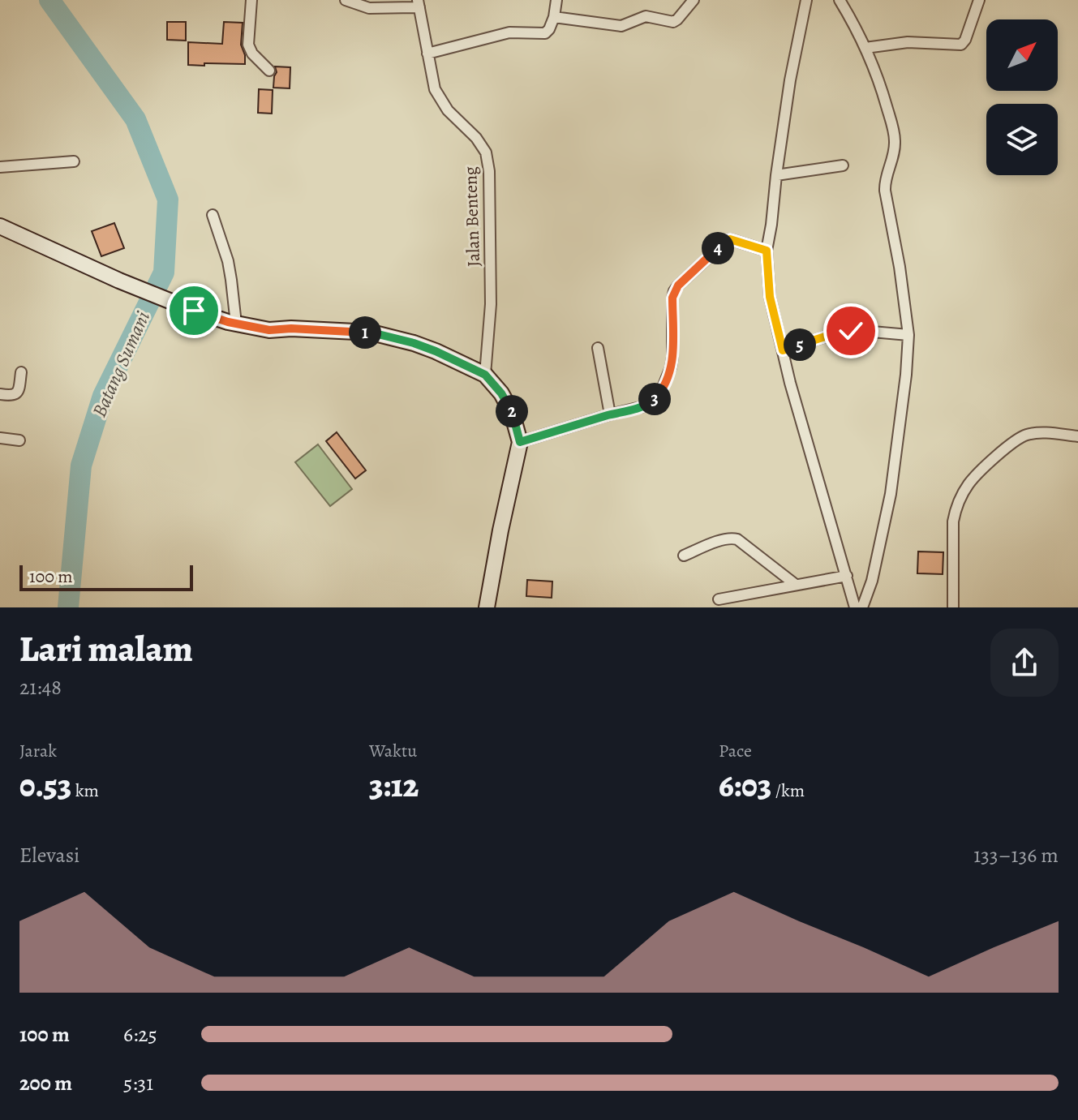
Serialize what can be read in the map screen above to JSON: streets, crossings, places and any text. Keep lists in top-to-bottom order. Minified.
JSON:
{"streets":{"street":["Jalan Benteng"]},"water":["Batang Sumani"],"scale_bar":"100 m","north":"top right","page":{"pins":["4","1","5","3","2"],"scale":"100 m","heading":["Lari malam","21:48"],"stats":[["Jarak","0.53 km"],["Waktu","3:12"],["Pace","6:03 /km"]],"chart":["Elevasi","133–136 m"],"list":[{"name":"100 m","note":"6:25"},{"name":"200 m","note":"5:31"}]}}
